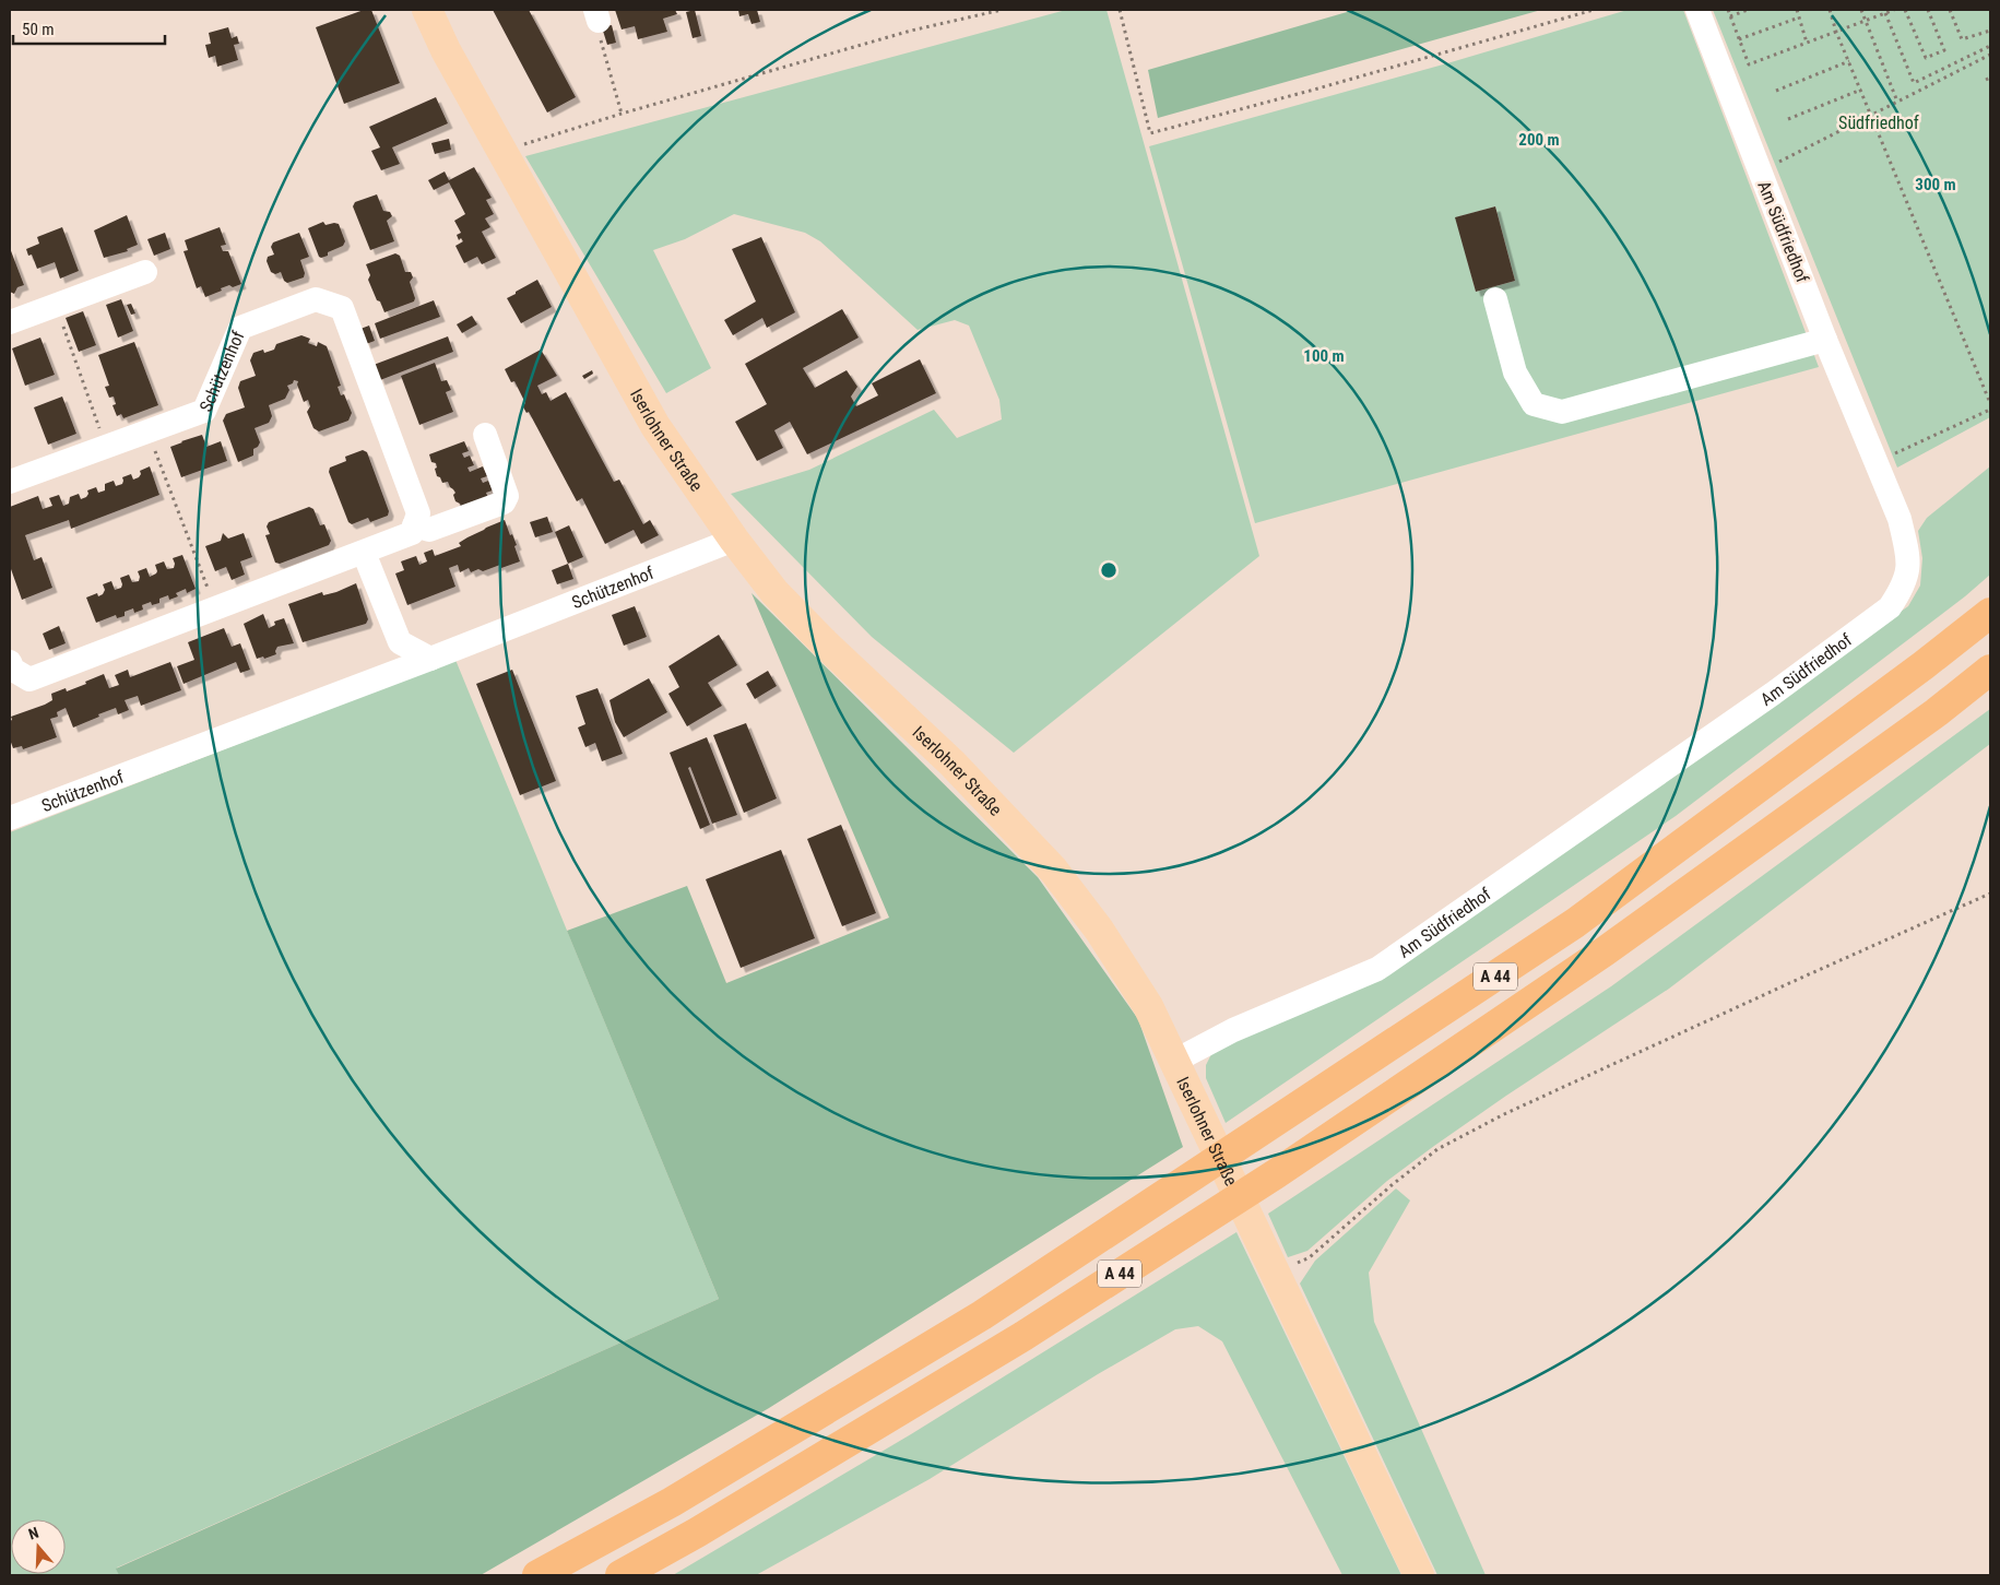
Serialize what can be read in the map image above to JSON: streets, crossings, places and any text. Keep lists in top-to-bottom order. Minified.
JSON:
{"streets":{"highway":["A 44"],"main road":["Iserlohner Straße"],"street":["Am Südfriedhof","Schützenhof"]},"crossings":[["Am Südfriedhof","Iserlohner Straße"],["Schützenhof","Iserlohner Straße"]],"parks":["Südfriedhof"],"scale_bar":"50 m","north":"top","rings":["200 m","300 m","100 m"]}
